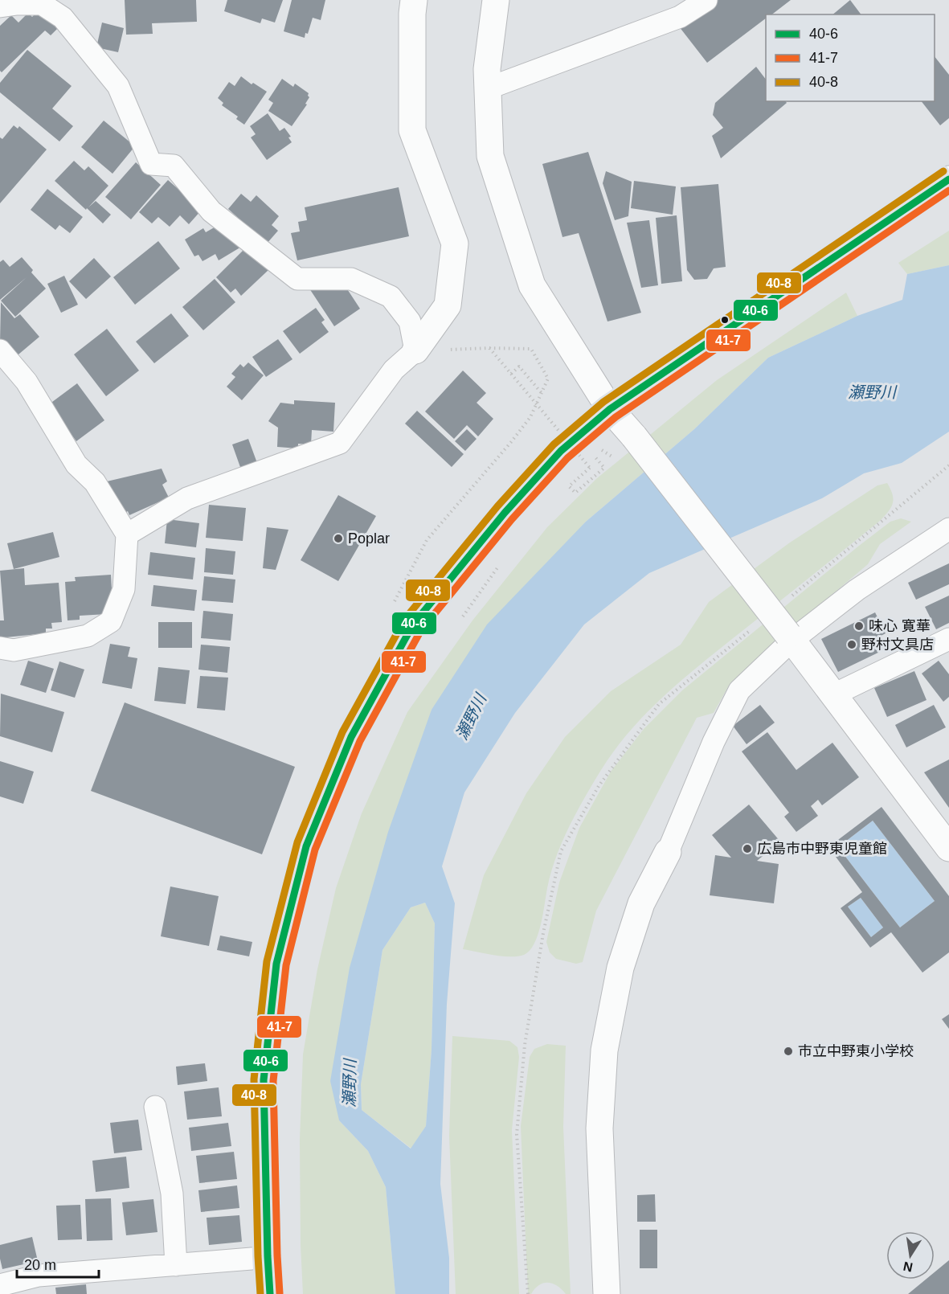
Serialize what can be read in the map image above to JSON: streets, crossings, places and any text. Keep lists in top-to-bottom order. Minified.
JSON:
{"water":["瀬野川"],"places":["Poplar","味心 寛華","野村文具店","広島市中野東児童館","市立中野東小学校"],"lines":["transit line 40-8","transit line 40-6","transit line 41-7"],"legend":["40-6","41-7","40-8"],"scale_bar":"20 m","north":"bottom"}
